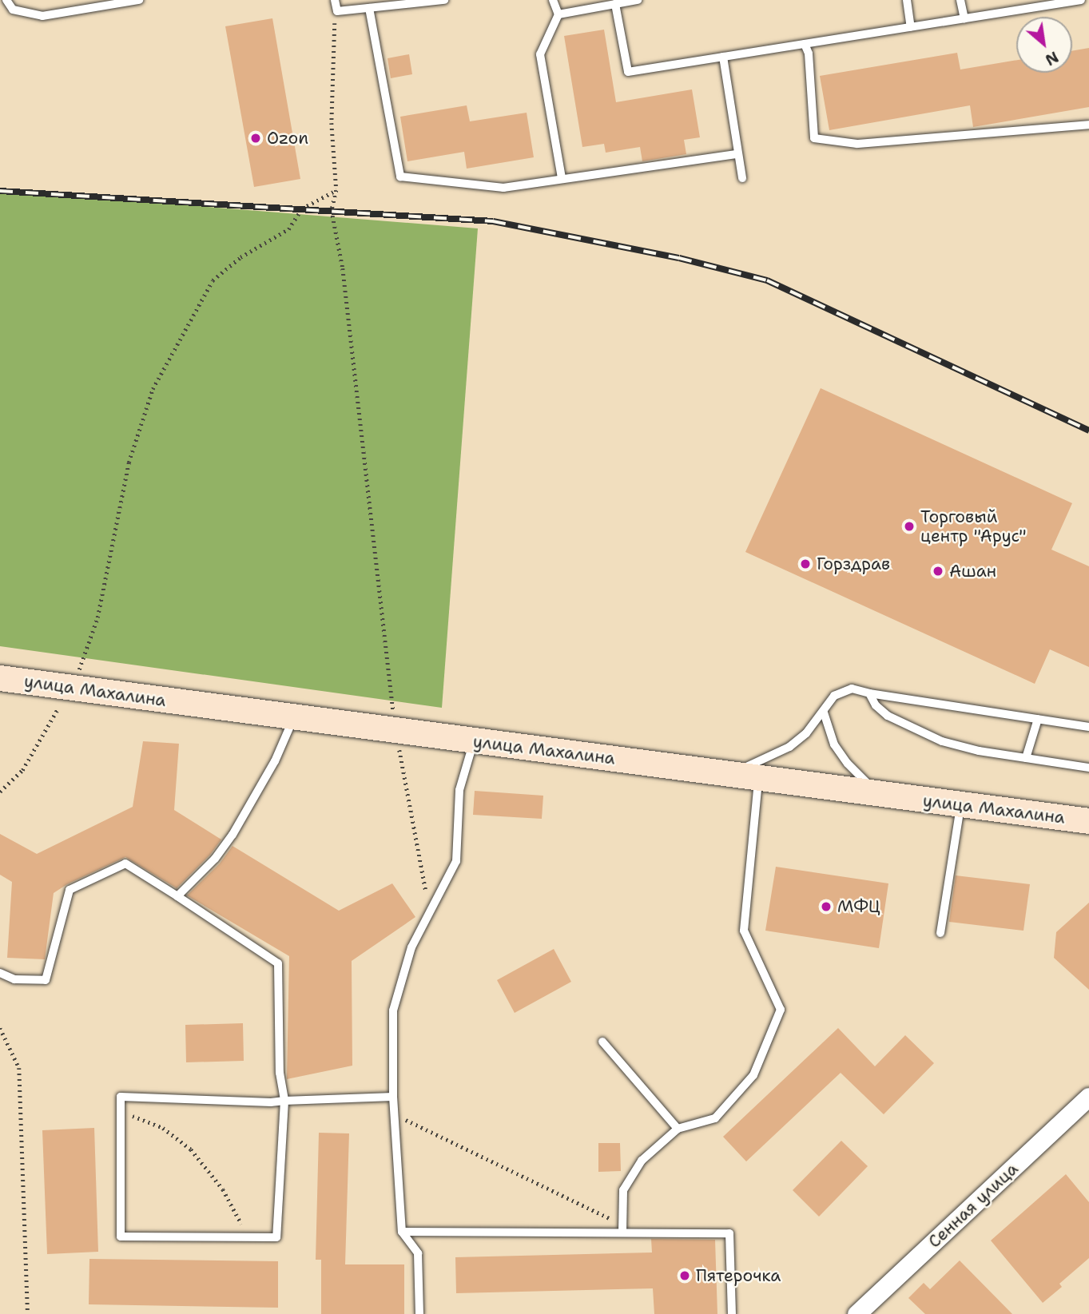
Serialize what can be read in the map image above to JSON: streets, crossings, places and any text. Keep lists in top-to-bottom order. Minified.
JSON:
{"streets":{"street":["улица Махалина","Сенная улица"]},"places":["Ozon","Торговый центр \"Арус\"","Горздрав","Ашан","МФЦ","Пятерочка"],"north":"bottom right"}
